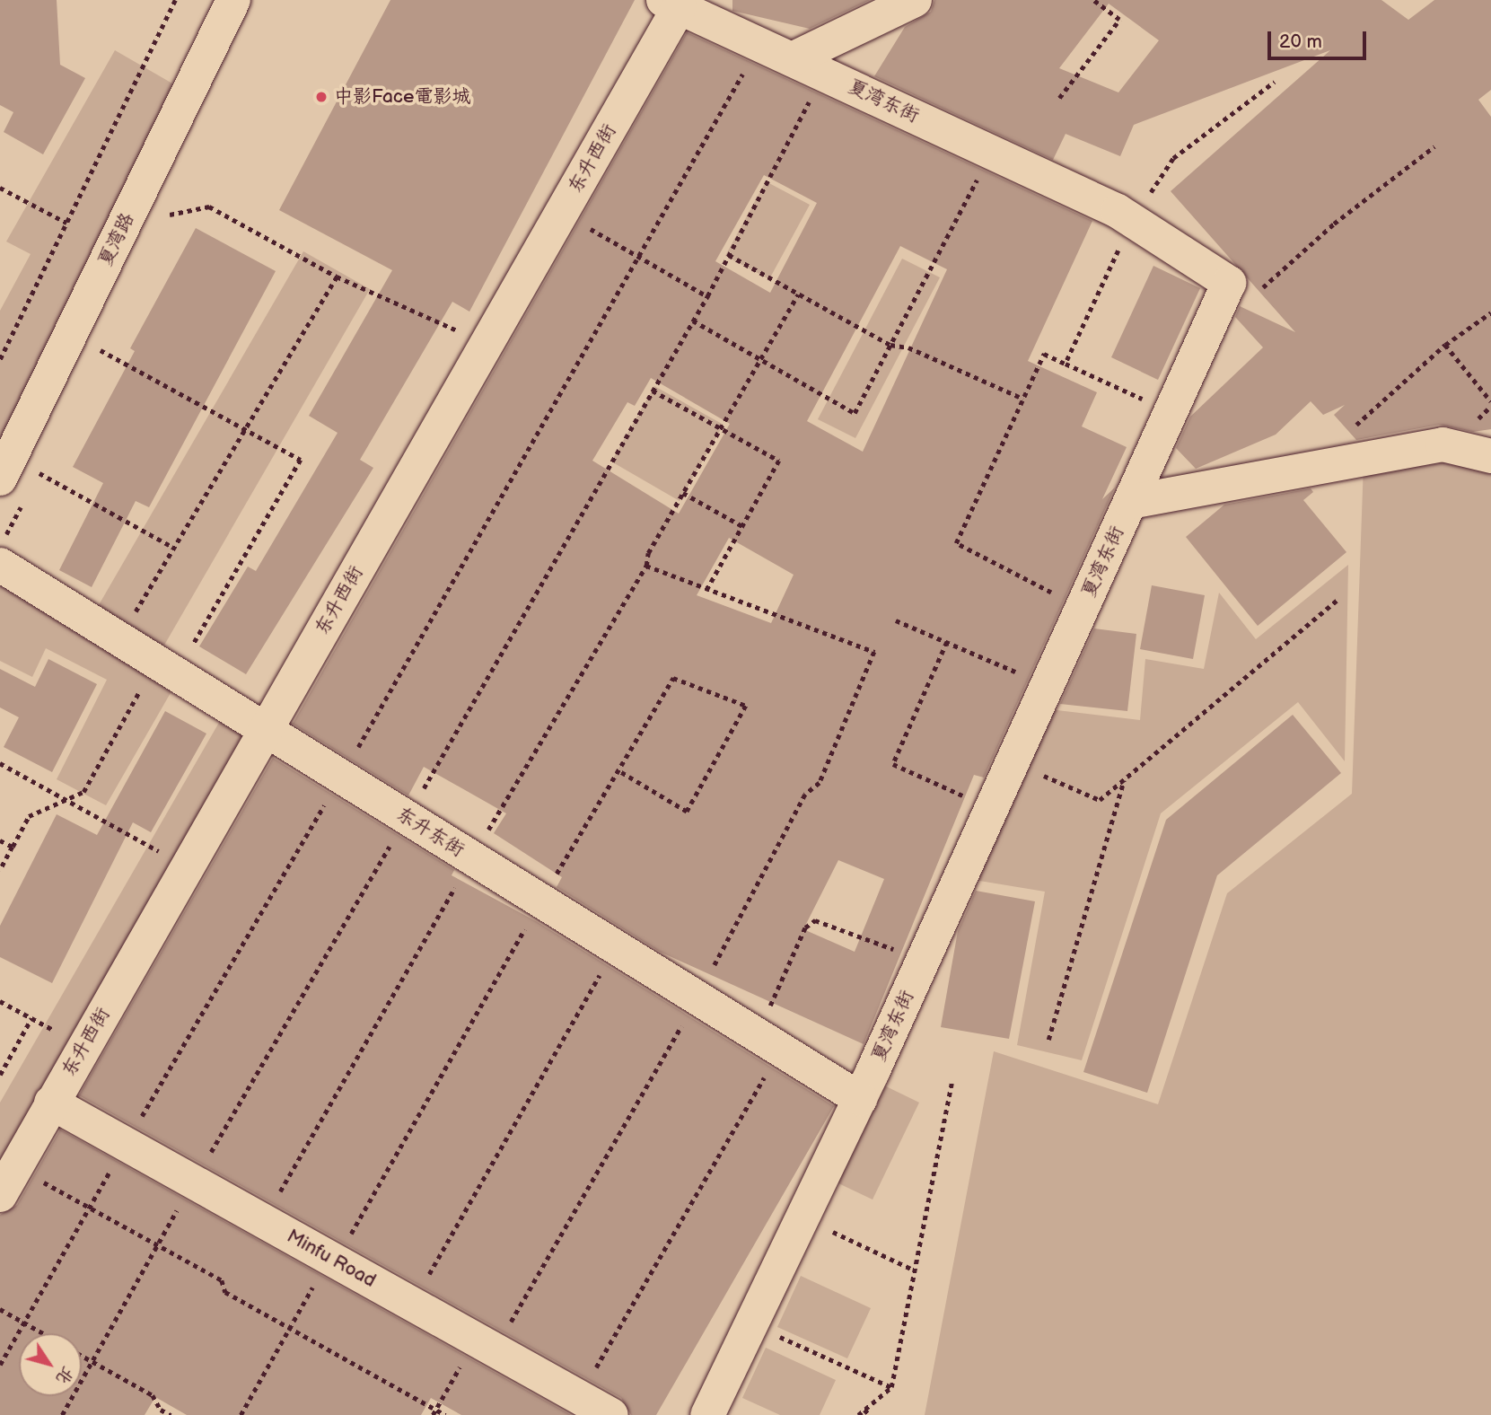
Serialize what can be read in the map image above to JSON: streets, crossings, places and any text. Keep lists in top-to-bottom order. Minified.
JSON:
{"streets":{"street":["夏湾东街","东升西街","夏湾路","东升东街","Minfu Road"]},"crossings":[["夏湾东街","东升西街"],["夏湾东街","东升东街"],["东升西街","东升东街"],["东升西街","Minfu Road"]],"places":["中影Face電影城"],"scale_bar":"20 m","north":"bottom right"}
